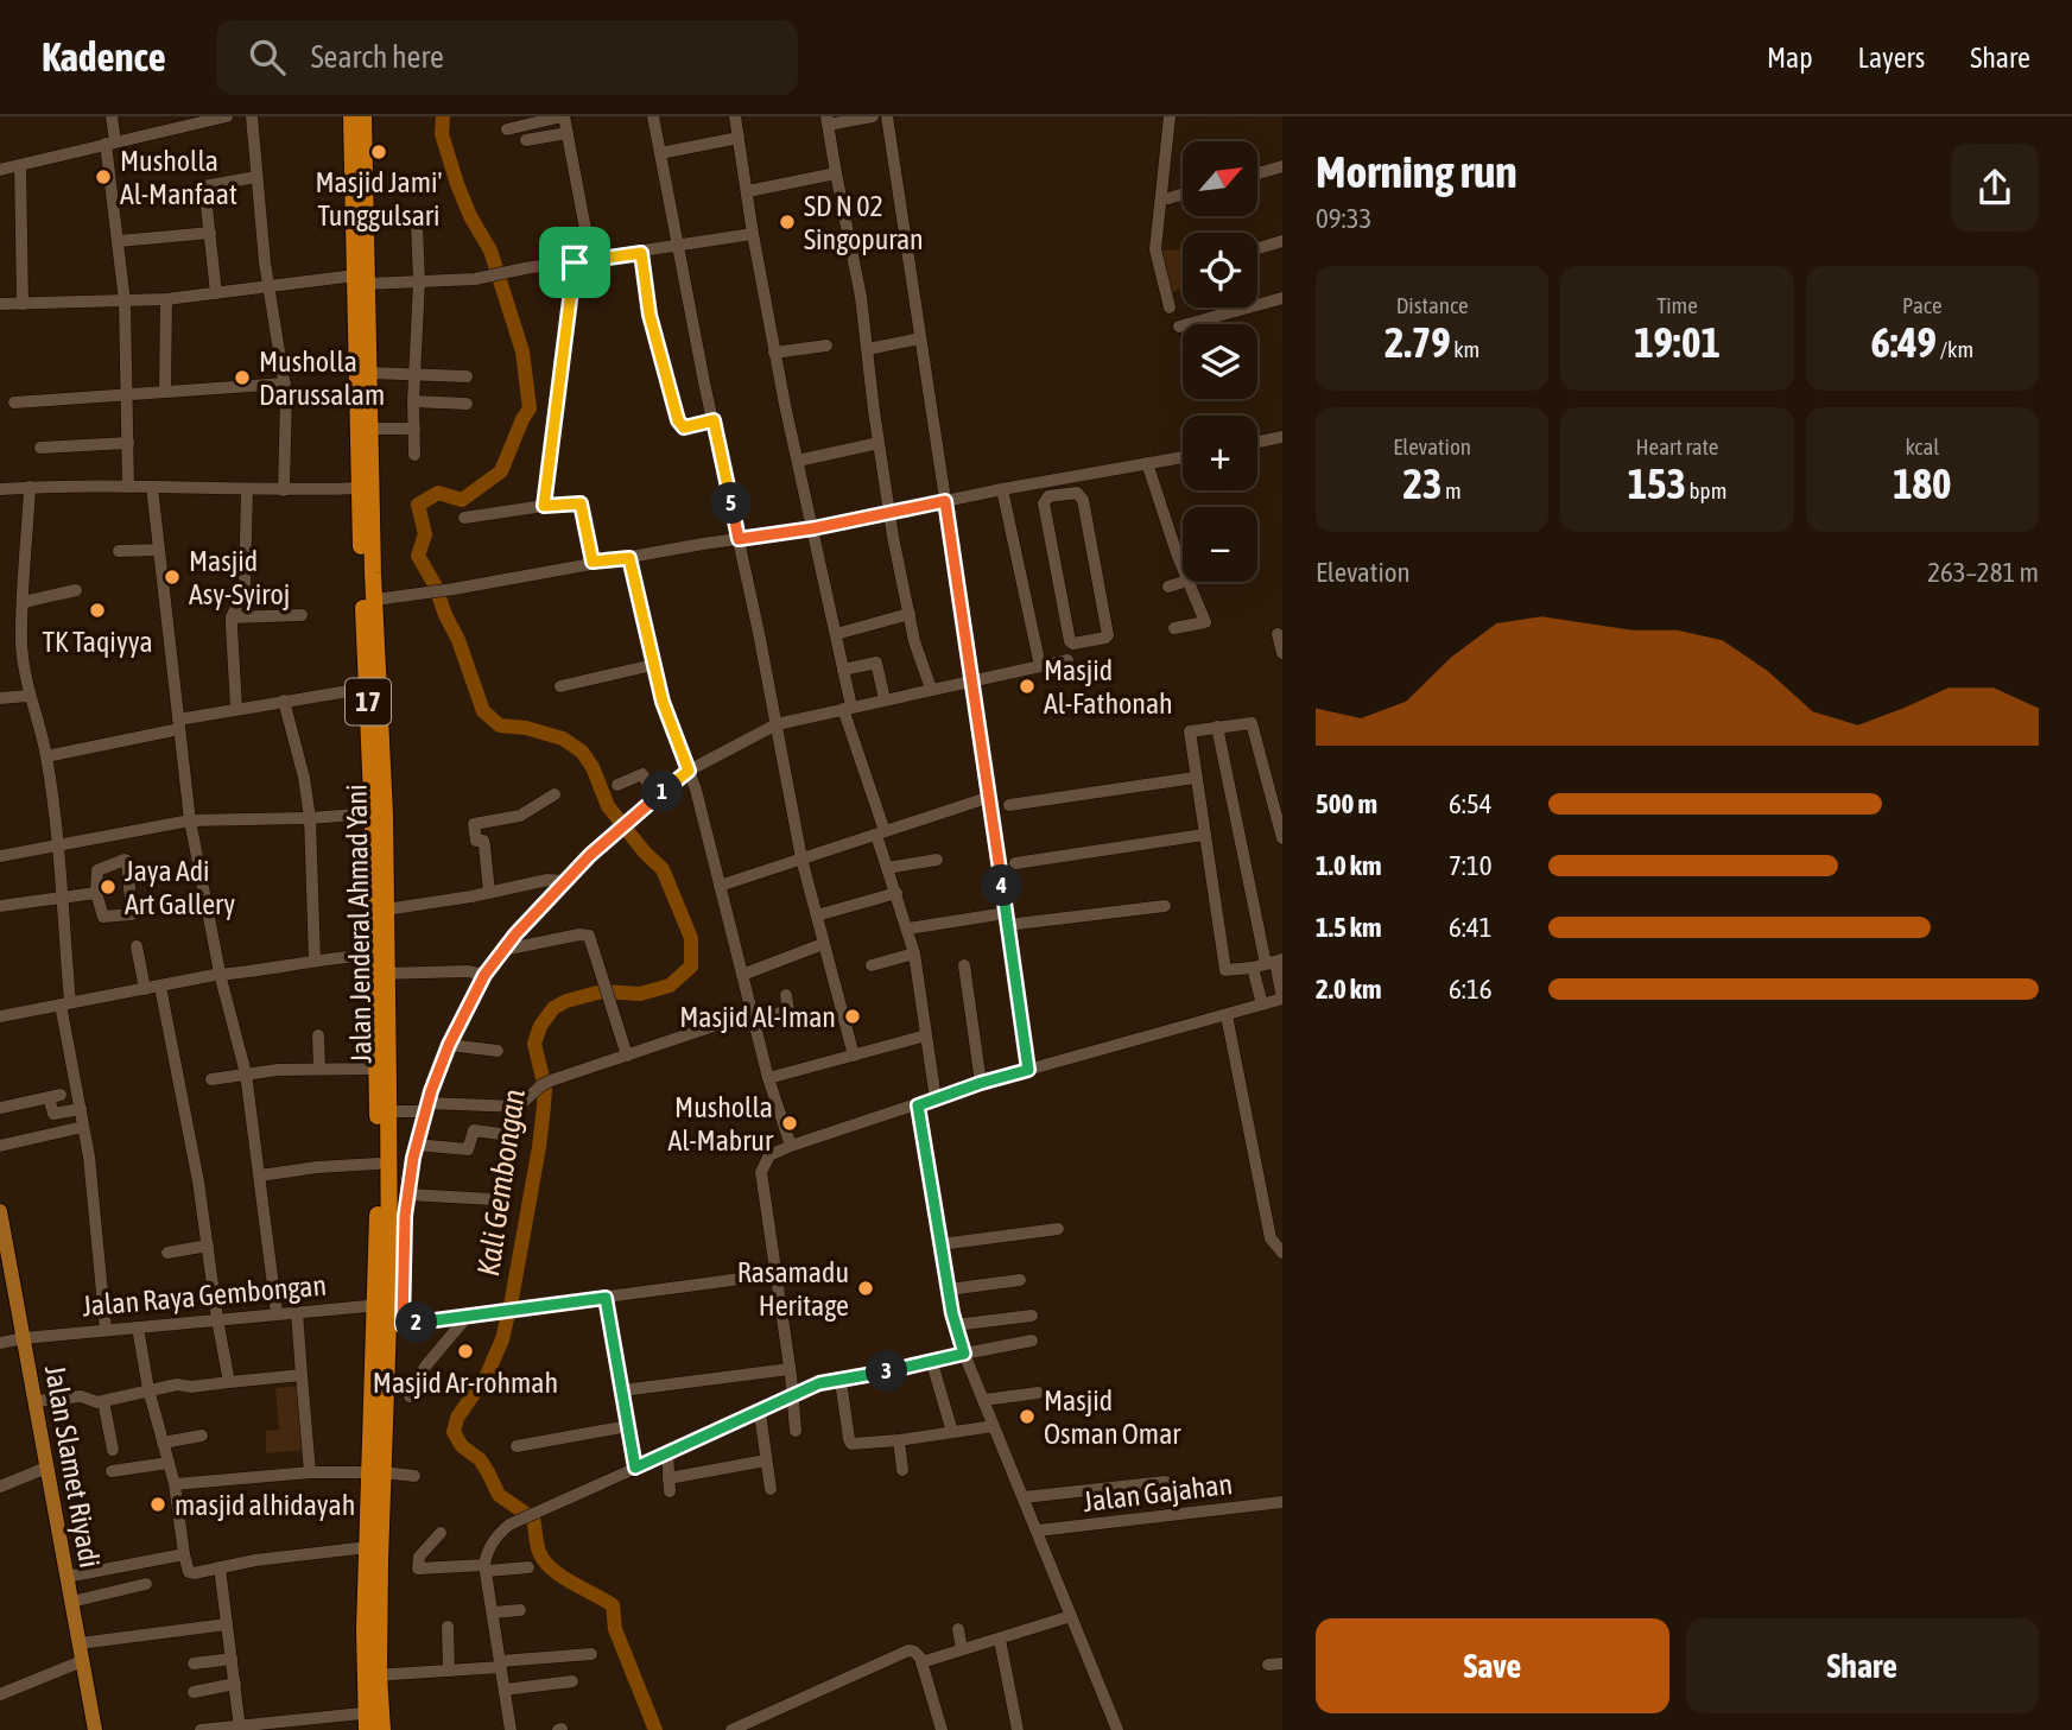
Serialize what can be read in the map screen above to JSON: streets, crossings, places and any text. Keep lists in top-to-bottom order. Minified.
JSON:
{"streets":{"highway":["17","Jalan Jenderal Ahmad Yani"],"main road":["Jalan Slamet Riyadi"],"street":["Jalan Raya Gembongan","Jalan Gajahan"]},"crossings":[["Jalan Jenderal Ahmad Yani","Jalan Raya Gembongan"],["Jalan Raya Gembongan","Jalan Slamet Riyadi"]],"water":["Kali Gembongan"],"places":["Masjid Jami' Tunggulsari","Musholla Al-Manfaat","SD N 02 Singopuran","Musholla Darussalam","Masjid Asy-Syiroj","TK Taqiyya","Masjid Al-Fathonah","Jaya Adi Art Gallery","Masjid Al-Iman","Musholla Al-Mabrur","Rasamadu Heritage","Masjid Ar-rohmah","Masjid Osman Omar","masjid alhidayah"],"north":"top right","page":{"header":"Kadence","search":"Search here","nav":["Map","Layers","Share"],"heading":["Morning run","09:33"],"map_buttons":["+","−"],"stats":[["Distance","2.79 km"],["Time","19:01"],["Pace","6:49 /km"],["Elevation","23 m"],["Heart rate","153 bpm"],["kcal","180"]],"pins":["5","1","4","2","3"],"chart":["Elevation","263–281 m"],"list":[{"name":"500 m","note":"6:54"},{"name":"1.0 km","note":"7:10"},{"name":"1.5 km","note":"6:41"},{"name":"2.0 km","note":"6:16"}],"buttons":["Save","Share"]}}
